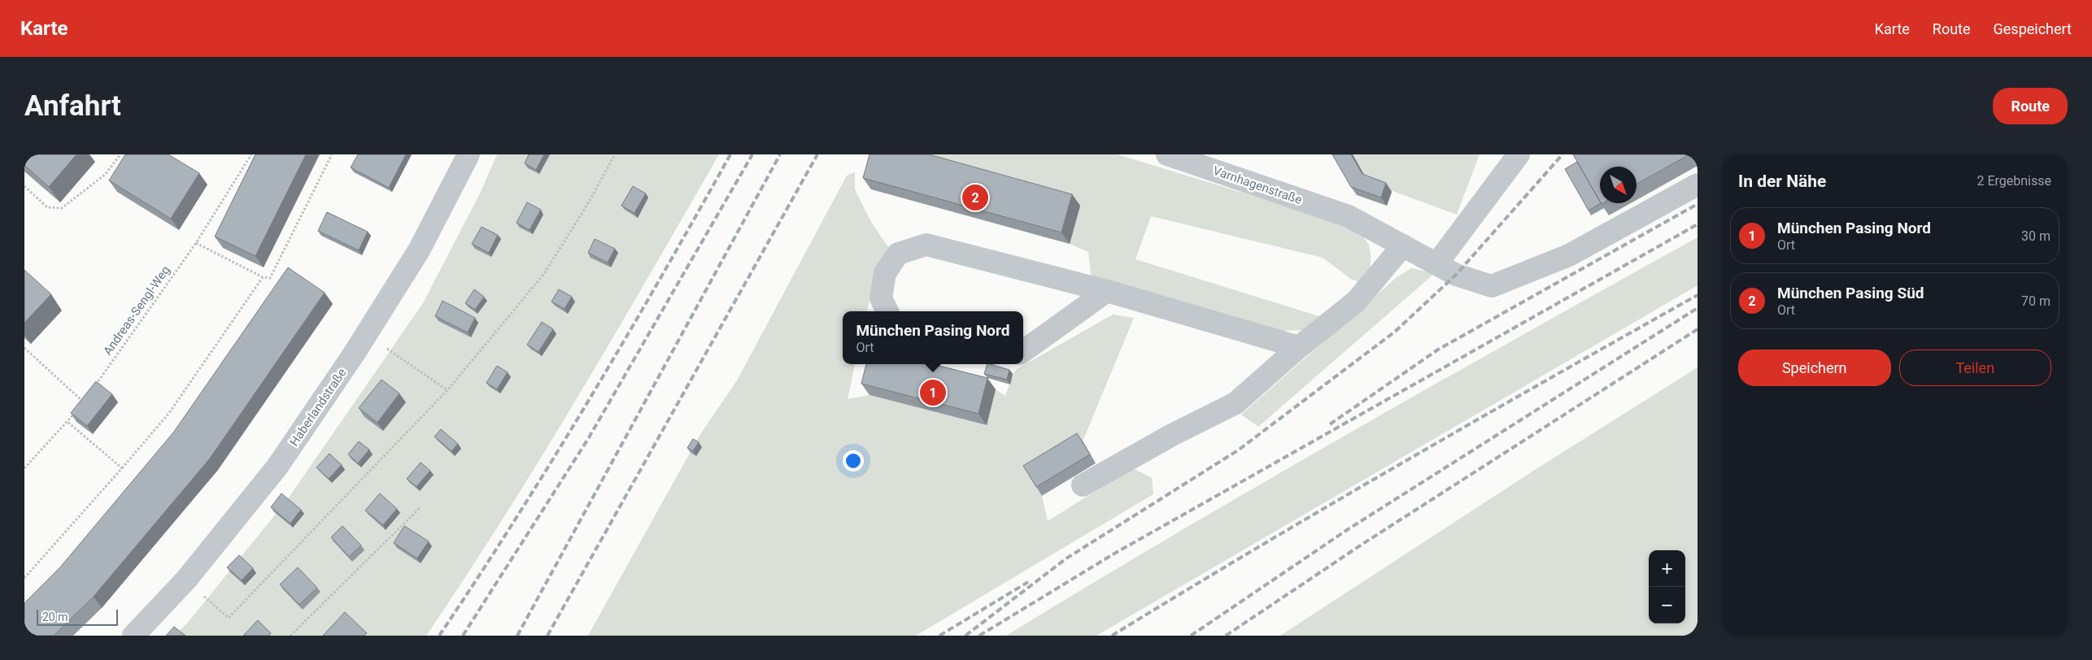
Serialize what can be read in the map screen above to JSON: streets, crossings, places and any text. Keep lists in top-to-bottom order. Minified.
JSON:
{"streets":{"street":["Varnhagenstraße","Haberlandstraße"],"path":["Andreas-Sengl-Weg"]},"scale_bar":"20 m","north":"bottom right","page":{"header":"Karte","nav":["Karte","Route","Gespeichert"],"buttons":["Route",["Speichern","Teilen"]],"title":"Anfahrt","heading":["In der Nähe","2 Ergebnisse"],"pins":["2","1"],"list":[{"mark":"1","name":"München Pasing Nord","note":"Ort","value":"30 m"},{"mark":"2","name":"München Pasing Süd","note":"Ort","value":"70 m"}],"popup":["München Pasing Nord","Ort"],"map_buttons":["+","−"],"scale":"20 m"}}
